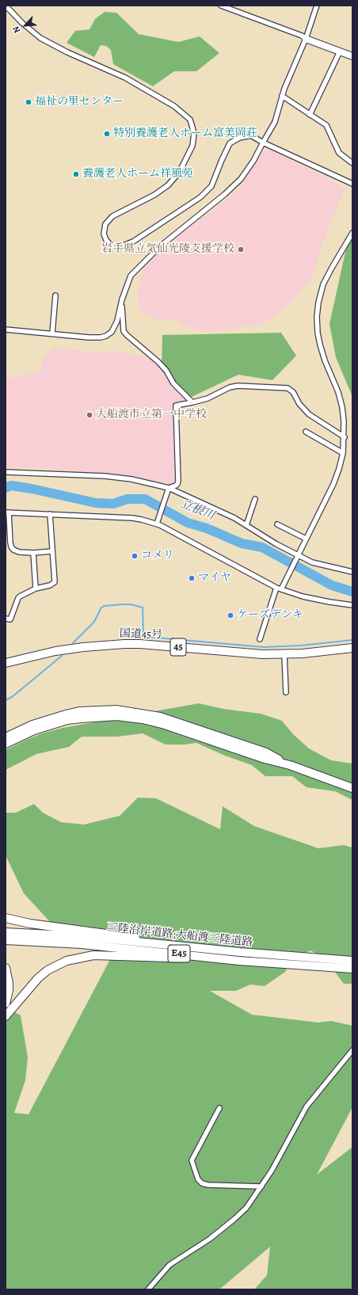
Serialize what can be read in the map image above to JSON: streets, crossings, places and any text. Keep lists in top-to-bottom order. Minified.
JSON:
{"streets":{"highway":["国道45号","45","三陸沿岸道路;大船渡三陸道路","E45"]},"water":["立根川"],"places":["福祉の里センター","特別養護老人ホーム富美岡荘","養護老人ホーム祥風苑","岩手県立気仙光陵支援学校","大船渡市立第一中学校","コメリ","マイヤ","ケーズデンキ"],"north":"bottom left"}
